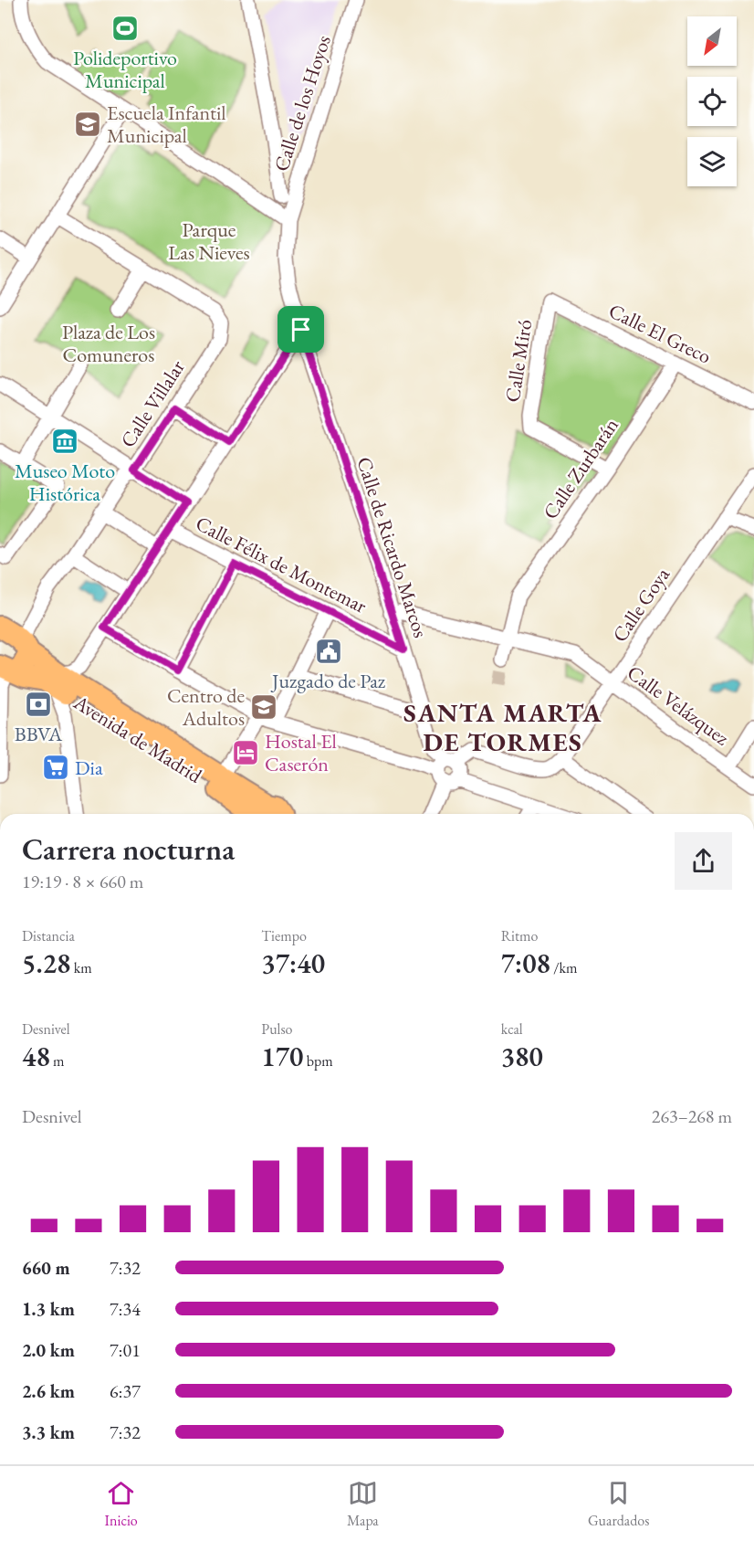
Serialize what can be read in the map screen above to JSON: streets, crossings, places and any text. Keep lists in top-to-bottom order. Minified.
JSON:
{"streets":{"highway":["Avenida de Madrid"],"street":["Calle de los Hoyos","Calle El Greco","Calle Miró","Calle Villalar","Calle Zurbarán","Calle de Ricardo Marcos","Calle Félix de Montemar","Calle Goya","Calle Velázquez"]},"crossings":[["Calle de los Hoyos","Calle de Ricardo Marcos"],["Calle El Greco","Calle Miró"],["Calle El Greco","Calle Zurbarán"],["Calle Miró","Calle Zurbarán"],["Calle Villalar","Avenida de Madrid"],["Calle Zurbarán","Calle Velázquez"],["Calle de Ricardo Marcos","Calle Félix de Montemar"],["Calle de Ricardo Marcos","Calle Velázquez"],["Calle Goya","Calle Velázquez"]],"districts":["SANTA MARTA DE TORMES"],"parks":["Parque Las Nieves","Plaza de Los Comuneros"],"places":{"sports":["Polideportivo Municipal"],"school or university":["Escuela Infantil Municipal","Centro de Adultos"],"museum":["Museo Moto Histórica"],"public building":["Juzgado de Paz"],"bank":["BBVA"],"hotel":["Hostal El Caserón"],"supermarket":["Dia"]},"north":"bottom left","page":{"heading":["Carrera nocturna","19:19 · 8 × 660 m"],"stats":[["Distancia","5.28 km"],["Tiempo","37:40"],["Ritmo","7:08 /km"],["Desnivel","48 m"],["Pulso","170 bpm"],["kcal","380"]],"chart":["Desnivel","263–268 m"],"list":[{"name":"660 m","note":"7:32"},{"name":"1.3 km","note":"7:34"},{"name":"2.0 km","note":"7:01"},{"name":"2.6 km","note":"6:37"},{"name":"3.3 km","note":"7:32"}],"tabs":["Inicio","Mapa","Guardados"]}}
